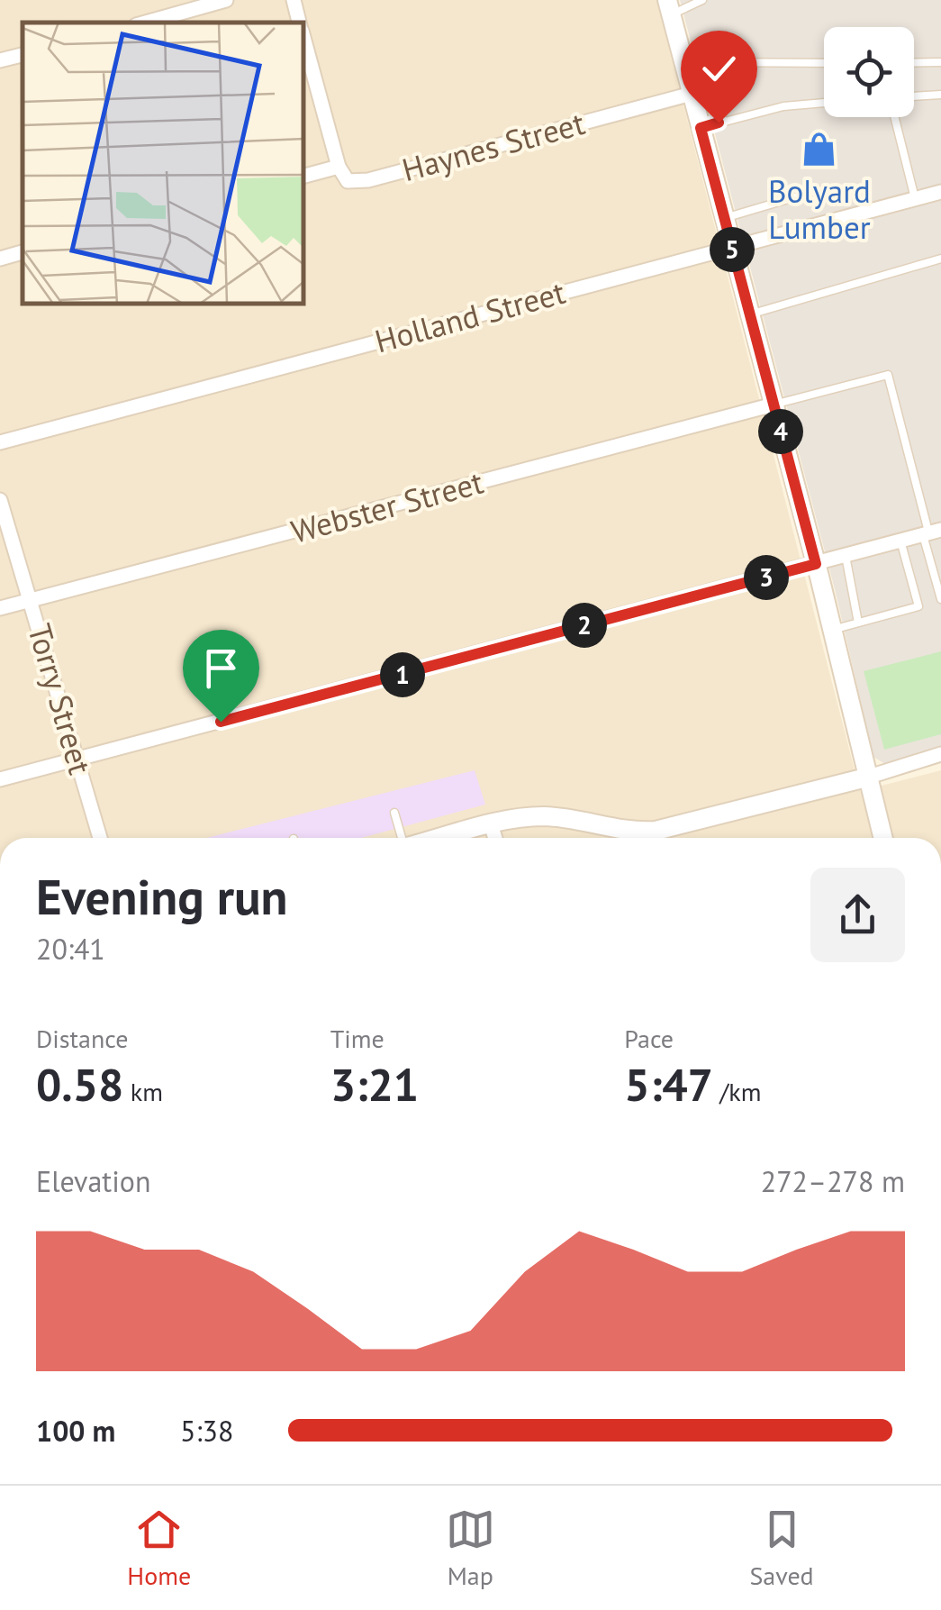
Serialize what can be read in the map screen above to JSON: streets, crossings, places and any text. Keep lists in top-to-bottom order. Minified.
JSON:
{"streets":{"street":["Haynes Street","Holland Street","Webster Street","Torry Street"]},"crossings":[["Webster Street","Torry Street"]],"places":{"shop":["Bolyard Lumber"]},"page":{"pins":["5","4","3","2","1"],"heading":["Evening run","20:41"],"stats":[["Distance","0.58 km"],["Time","3:21"],["Pace","5:47 /km"]],"chart":["Elevation","272–278 m"],"list":[{"name":"100 m","note":"5:38"}],"tabs":["Home","Map","Saved"]}}
